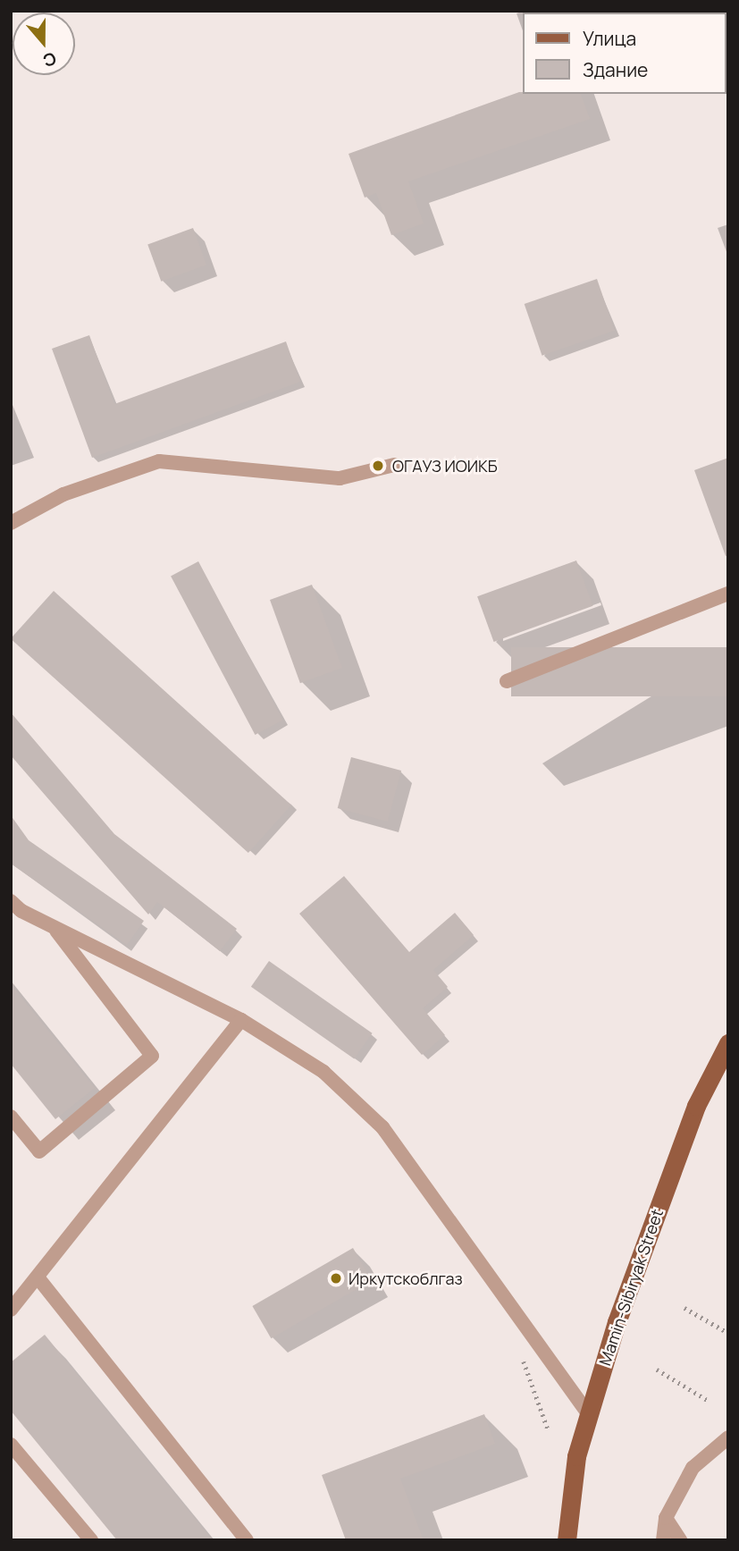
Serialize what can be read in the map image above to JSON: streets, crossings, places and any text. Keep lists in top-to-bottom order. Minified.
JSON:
{"streets":{"main road":["Mamin-Sibiryak Street"]},"places":["ОГАУЗ ИОИКБ","Иркутскоблгаз"],"legend":["Улица","Здание"],"north":"bottom"}
